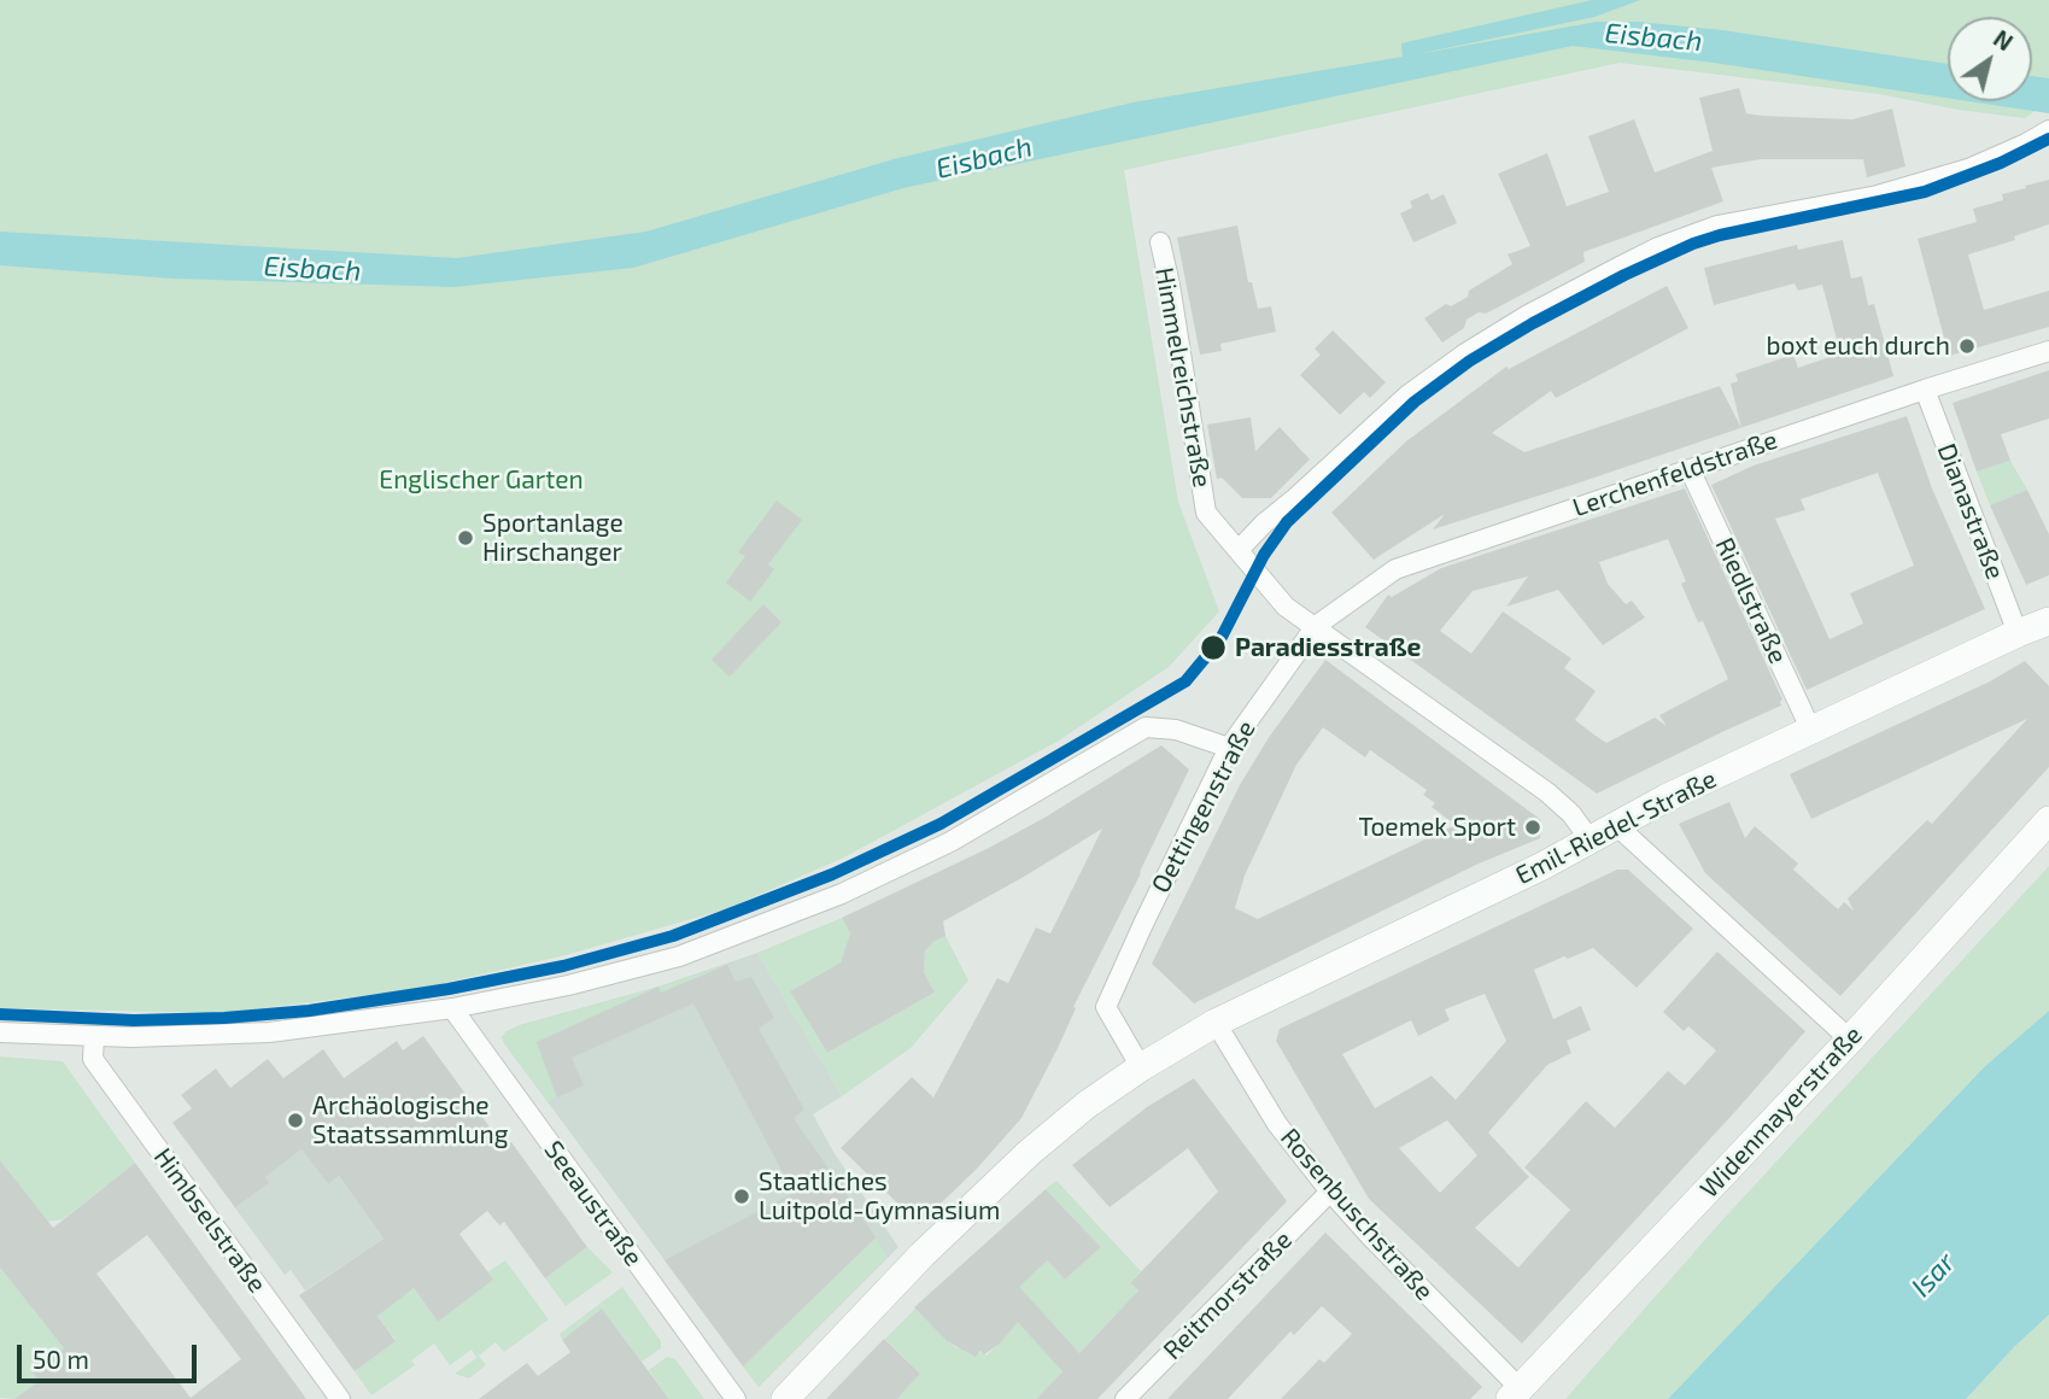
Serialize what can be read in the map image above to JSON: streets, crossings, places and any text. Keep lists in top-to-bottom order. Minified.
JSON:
{"streets":{"main road":["Emil-Riedel-Straße","Widenmayerstraße"],"street":["Himmelreichstraße","Lerchenfeldstraße","Dianastraße","Riedlstraße","Oettingenstraße","Seeaustraße","Rosenbuschstraße","Himbselstraße","Reitmorstraße"]},"crossings":[["Lerchenfeldstraße","Dianastraße"],["Lerchenfeldstraße","Riedlstraße"],["Lerchenfeldstraße","Oettingenstraße"],["Dianastraße","Emil-Riedel-Straße"],["Riedlstraße","Emil-Riedel-Straße"],["Emil-Riedel-Straße","Rosenbuschstraße"],["Widenmayerstraße","Rosenbuschstraße"],["Rosenbuschstraße","Reitmorstraße"]],"water":["Eisbach","Isar"],"parks":["Englischer Garten"],"places":["boxt euch durch","Sportanlage Hirschanger","Paradiesstraße","Toemek Sport","Archäologische Staatssammlung","Staatliches Luitpold-Gymnasium"],"scale_bar":"50 m","north":"top right"}
